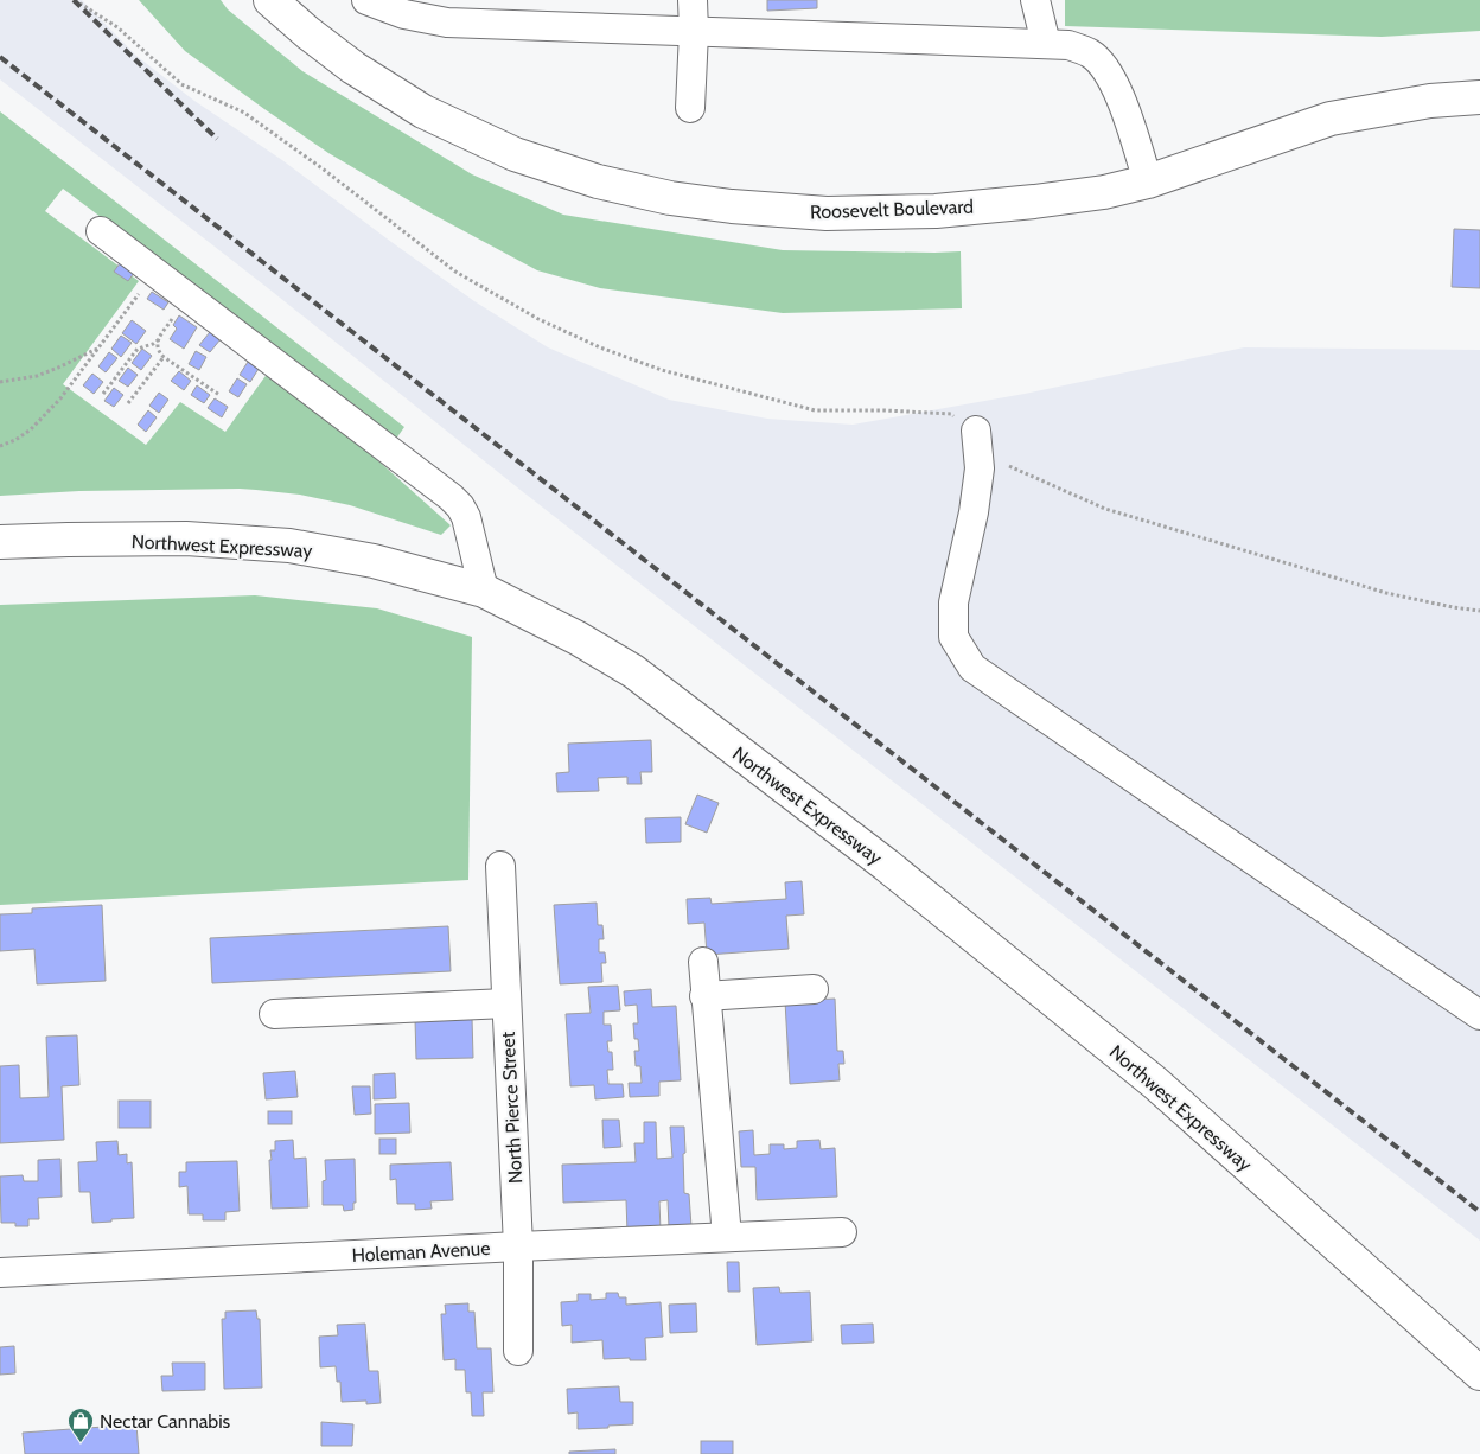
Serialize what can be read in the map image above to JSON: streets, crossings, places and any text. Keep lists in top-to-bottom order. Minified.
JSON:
{"streets":{"main road":["Roosevelt Boulevard","Northwest Expressway"],"street":["North Pierce Street","Holeman Avenue"]},"crossings":[["North Pierce Street","Holeman Avenue"]],"places":{"shop":["Nectar Cannabis"]}}
